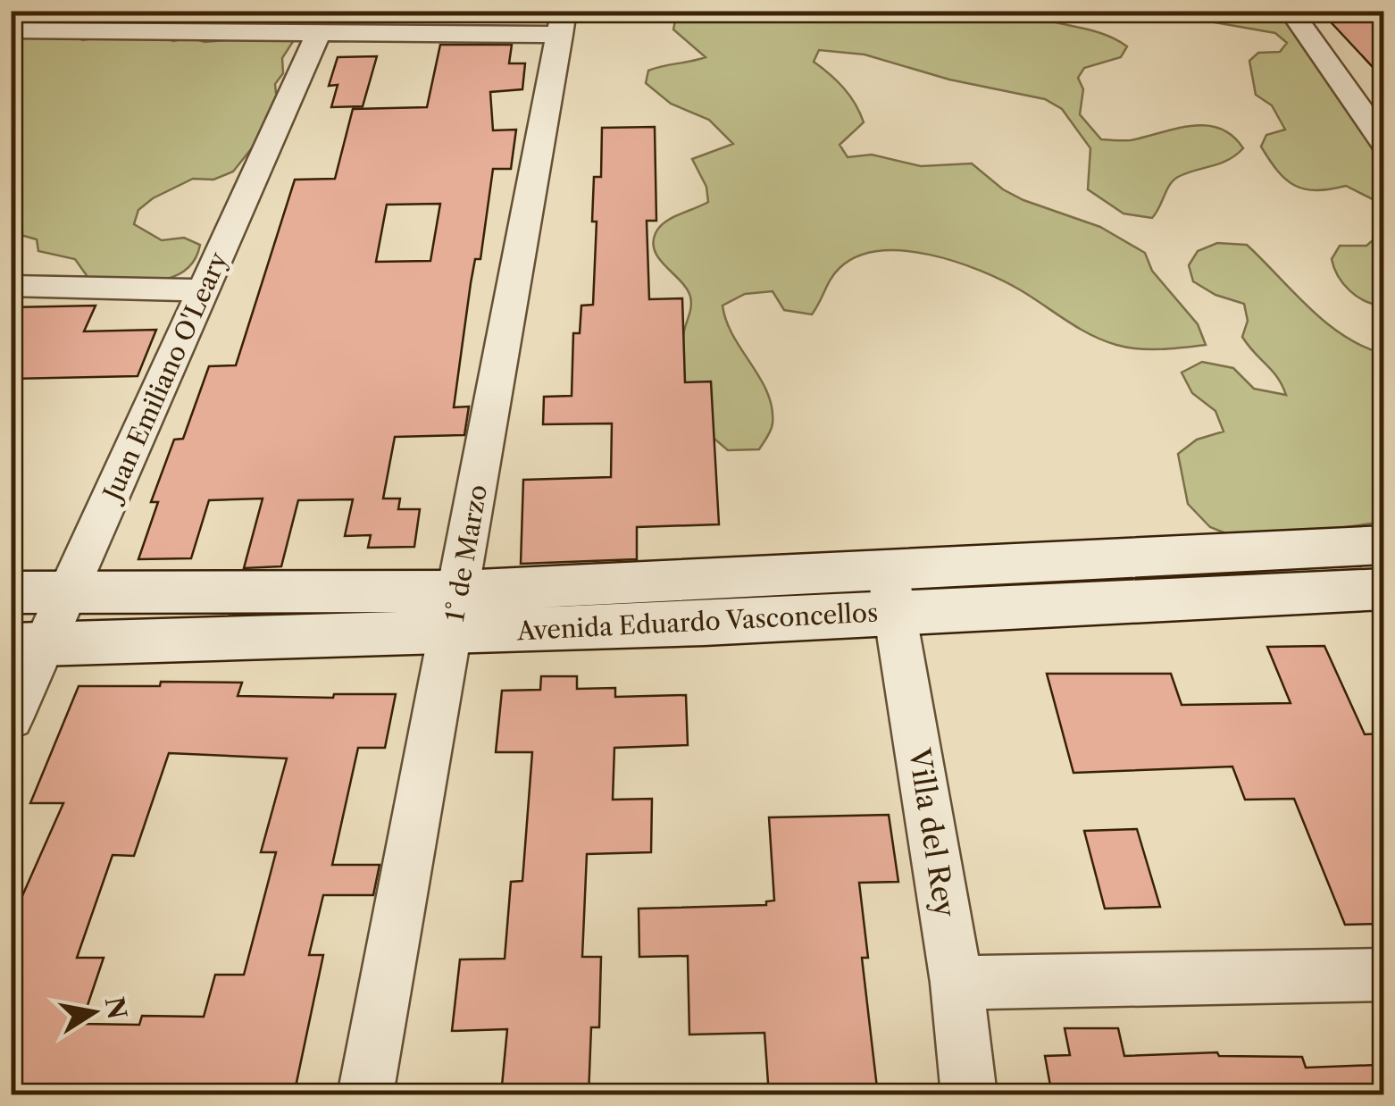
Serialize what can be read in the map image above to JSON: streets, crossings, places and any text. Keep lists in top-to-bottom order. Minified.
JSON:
{"streets":{"street":["Juan Emiliano O'Leary","1° de Marzo","Avenida Eduardo Vasconcellos","Villa del Rey"]},"crossings":[["Juan Emiliano O'Leary","Avenida Eduardo Vasconcellos"],["1° de Marzo","Avenida Eduardo Vasconcellos"],["Avenida Eduardo Vasconcellos","Villa del Rey"]],"north":"right"}
